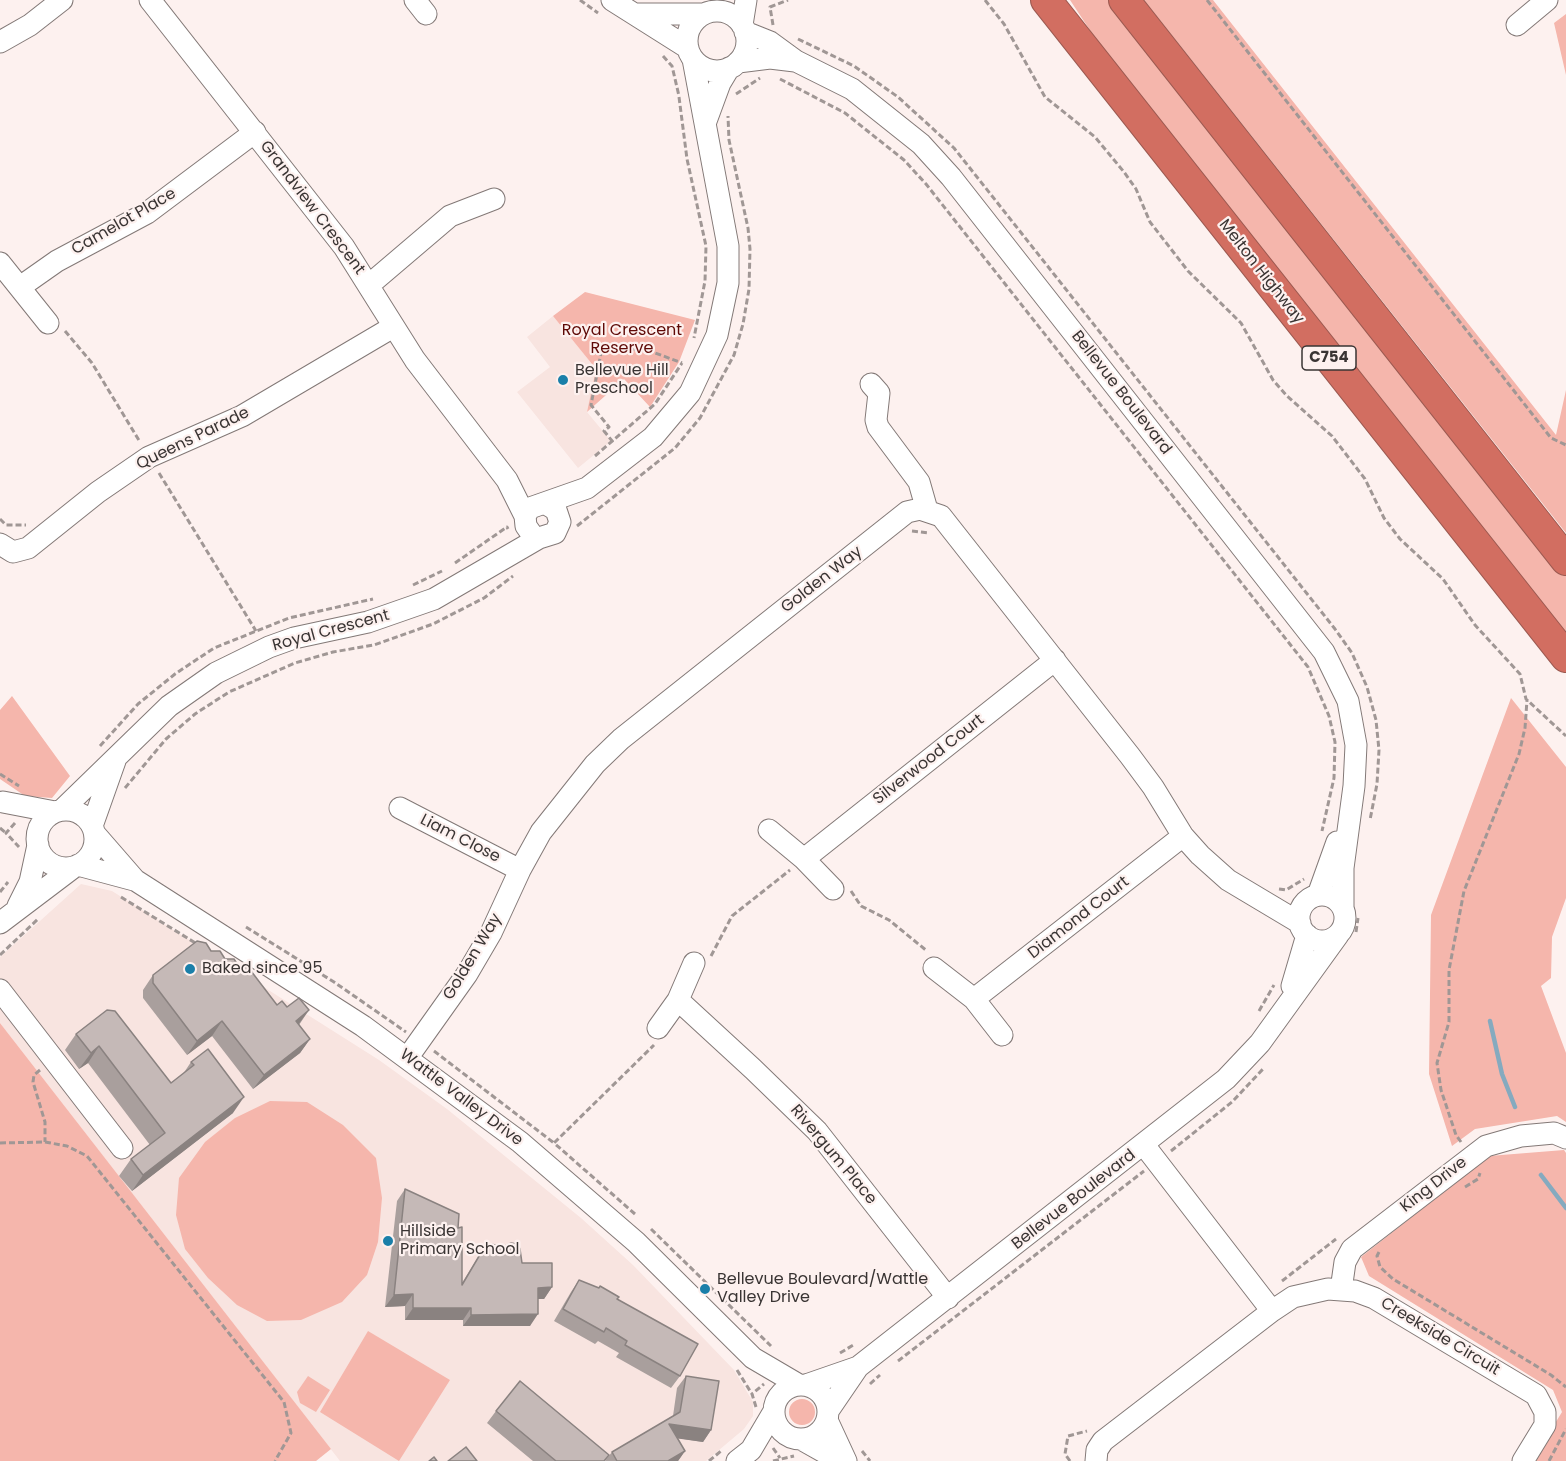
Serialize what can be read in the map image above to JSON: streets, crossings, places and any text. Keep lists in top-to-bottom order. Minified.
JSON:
{"streets":{"highway":["Melton Highway","C754"],"street":["Grandview Crescent","Camelot Place","Bellevue Boulevard","Queens Parade","Golden Way","Royal Crescent","Silverwood Court","Liam Close","Diamond Court","Wattle Valley Drive","Rivergum Place","King Drive","Creekside Circuit"]},"crossings":[["Grandview Crescent","Camelot Place"],["Grandview Crescent","Queens Parade"],["Grandview Crescent","Royal Crescent"],["Bellevue Boulevard","Wattle Valley Drive"],["Bellevue Boulevard","Rivergum Place"],["Golden Way","Liam Close"],["Golden Way","Wattle Valley Drive"],["Royal Crescent","Wattle Valley Drive"],["King Drive","Creekside Circuit"]],"parks":["Royal Crescent Reserve"],"places":["Bellevue Hill Preschool","Baked since 95","Hillside Primary School","Bellevue Boulevard/Wattle Valley Drive"]}
